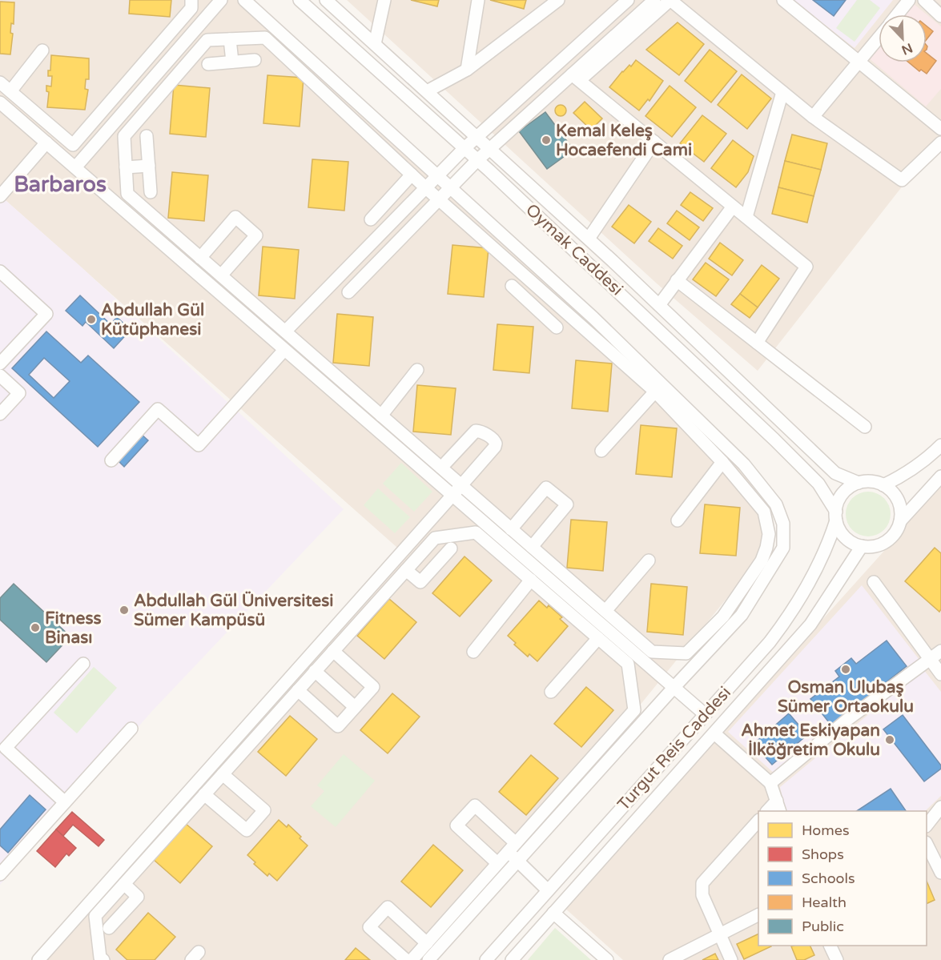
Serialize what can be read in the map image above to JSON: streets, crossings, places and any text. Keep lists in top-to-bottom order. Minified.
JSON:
{"streets":{"street":["Oymak Caddesi","Turgut Reis Caddesi"]},"crossings":[["Oymak Caddesi","Turgut Reis Caddesi"]],"districts":["Barbaros"],"places":["Kemal Keleş Hocaefendi Cami","Abdullah Gül Kütüphanesi","Abdullah Gül Üniversitesi Sümer Kampüsü","Fitness Binası","Osman Ulubaş Sümer Ortaokulu","Ahmet Eskiyapan İlköğretim Okulu"],"legend":["Homes","Shops","Schools","Health","Public"],"north":"bottom right"}
